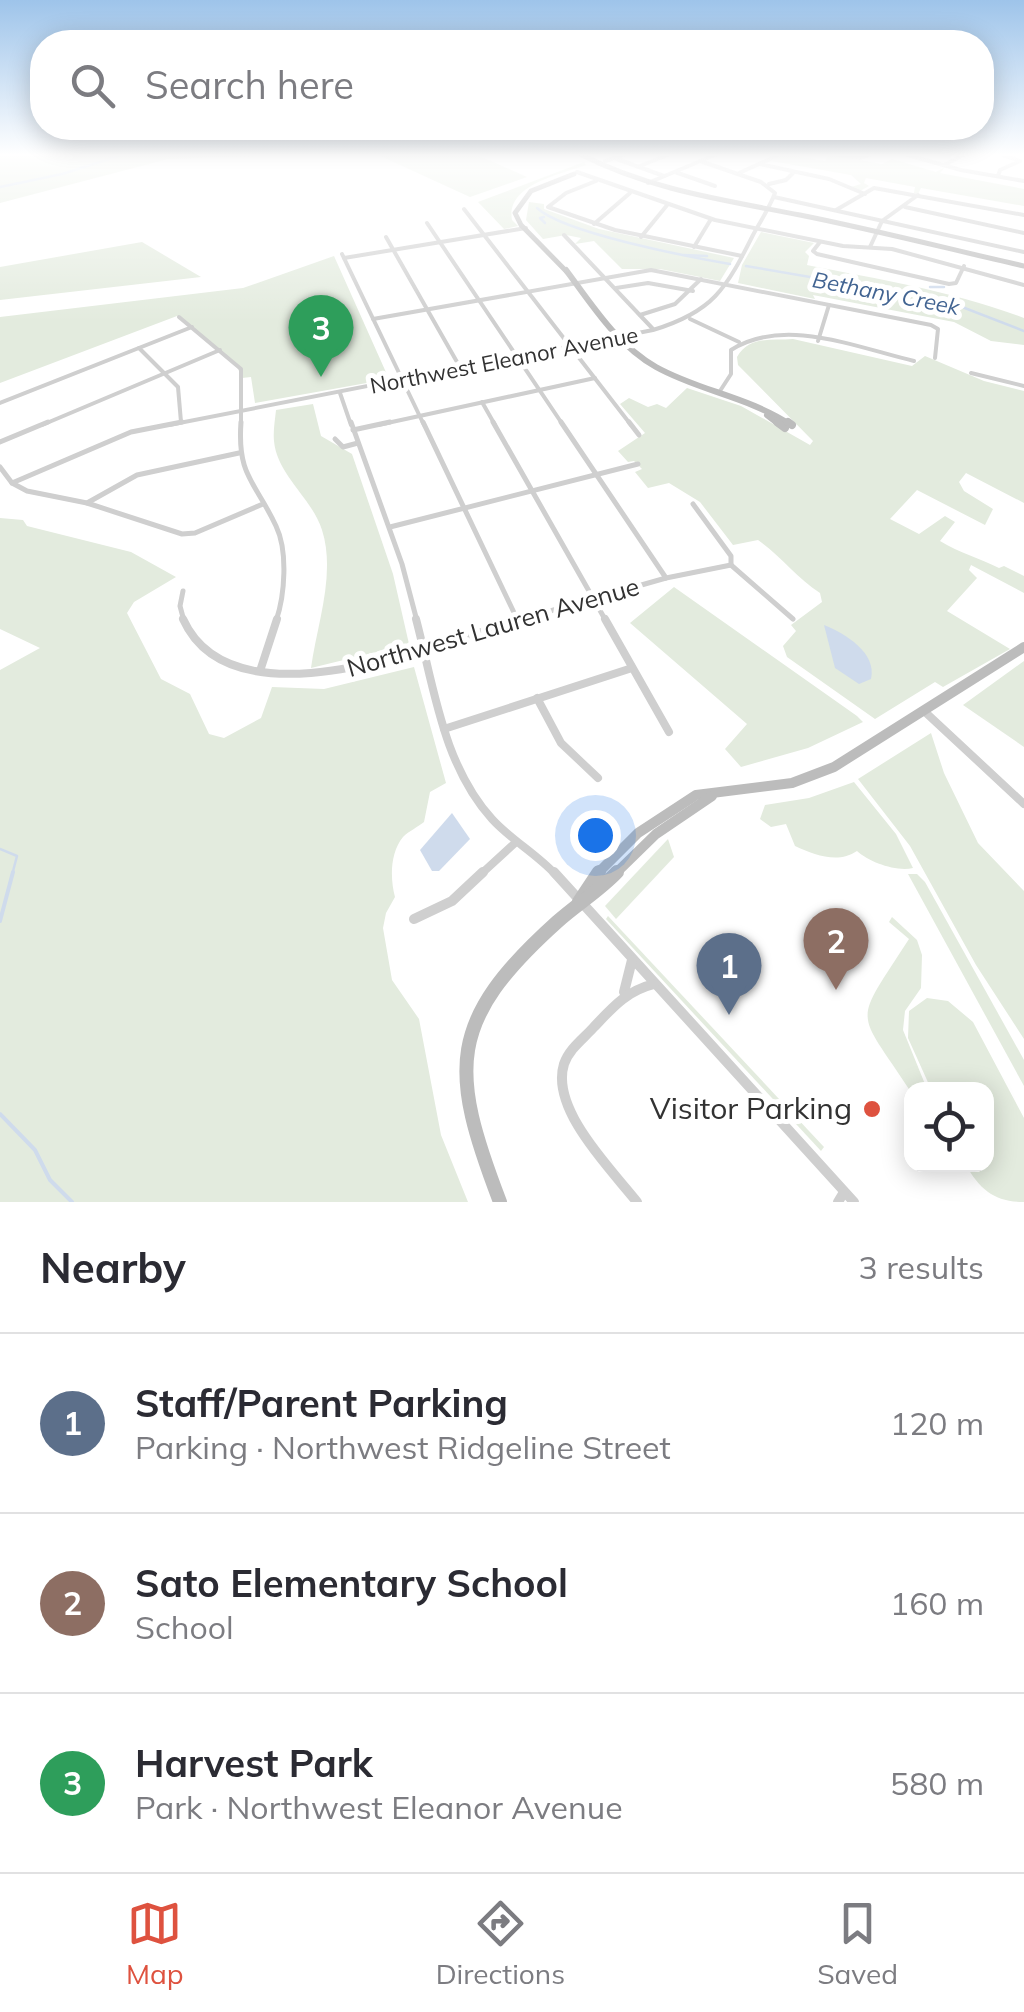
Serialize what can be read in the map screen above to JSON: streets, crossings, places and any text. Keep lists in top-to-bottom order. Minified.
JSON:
{"streets":{"street":["Northwest Eleanor Avenue","Northwest Lauren Avenue"]},"water":["Bethany Creek"],"places":["Visitor Parking"],"page":{"search":"Search here","pins":["3","2","1"],"heading":["Nearby","3 results"],"list":[{"mark":"1","name":"Staff/Parent Parking","note":"Parking · Northwest Ridgeline Street","value":"120 m"},{"mark":"2","name":"Sato Elementary School","note":"School","value":"160 m"},{"mark":"3","name":"Harvest Park","note":"Park · Northwest Eleanor Avenue","value":"580 m"}],"nav":["Map","Directions","Saved"]}}
